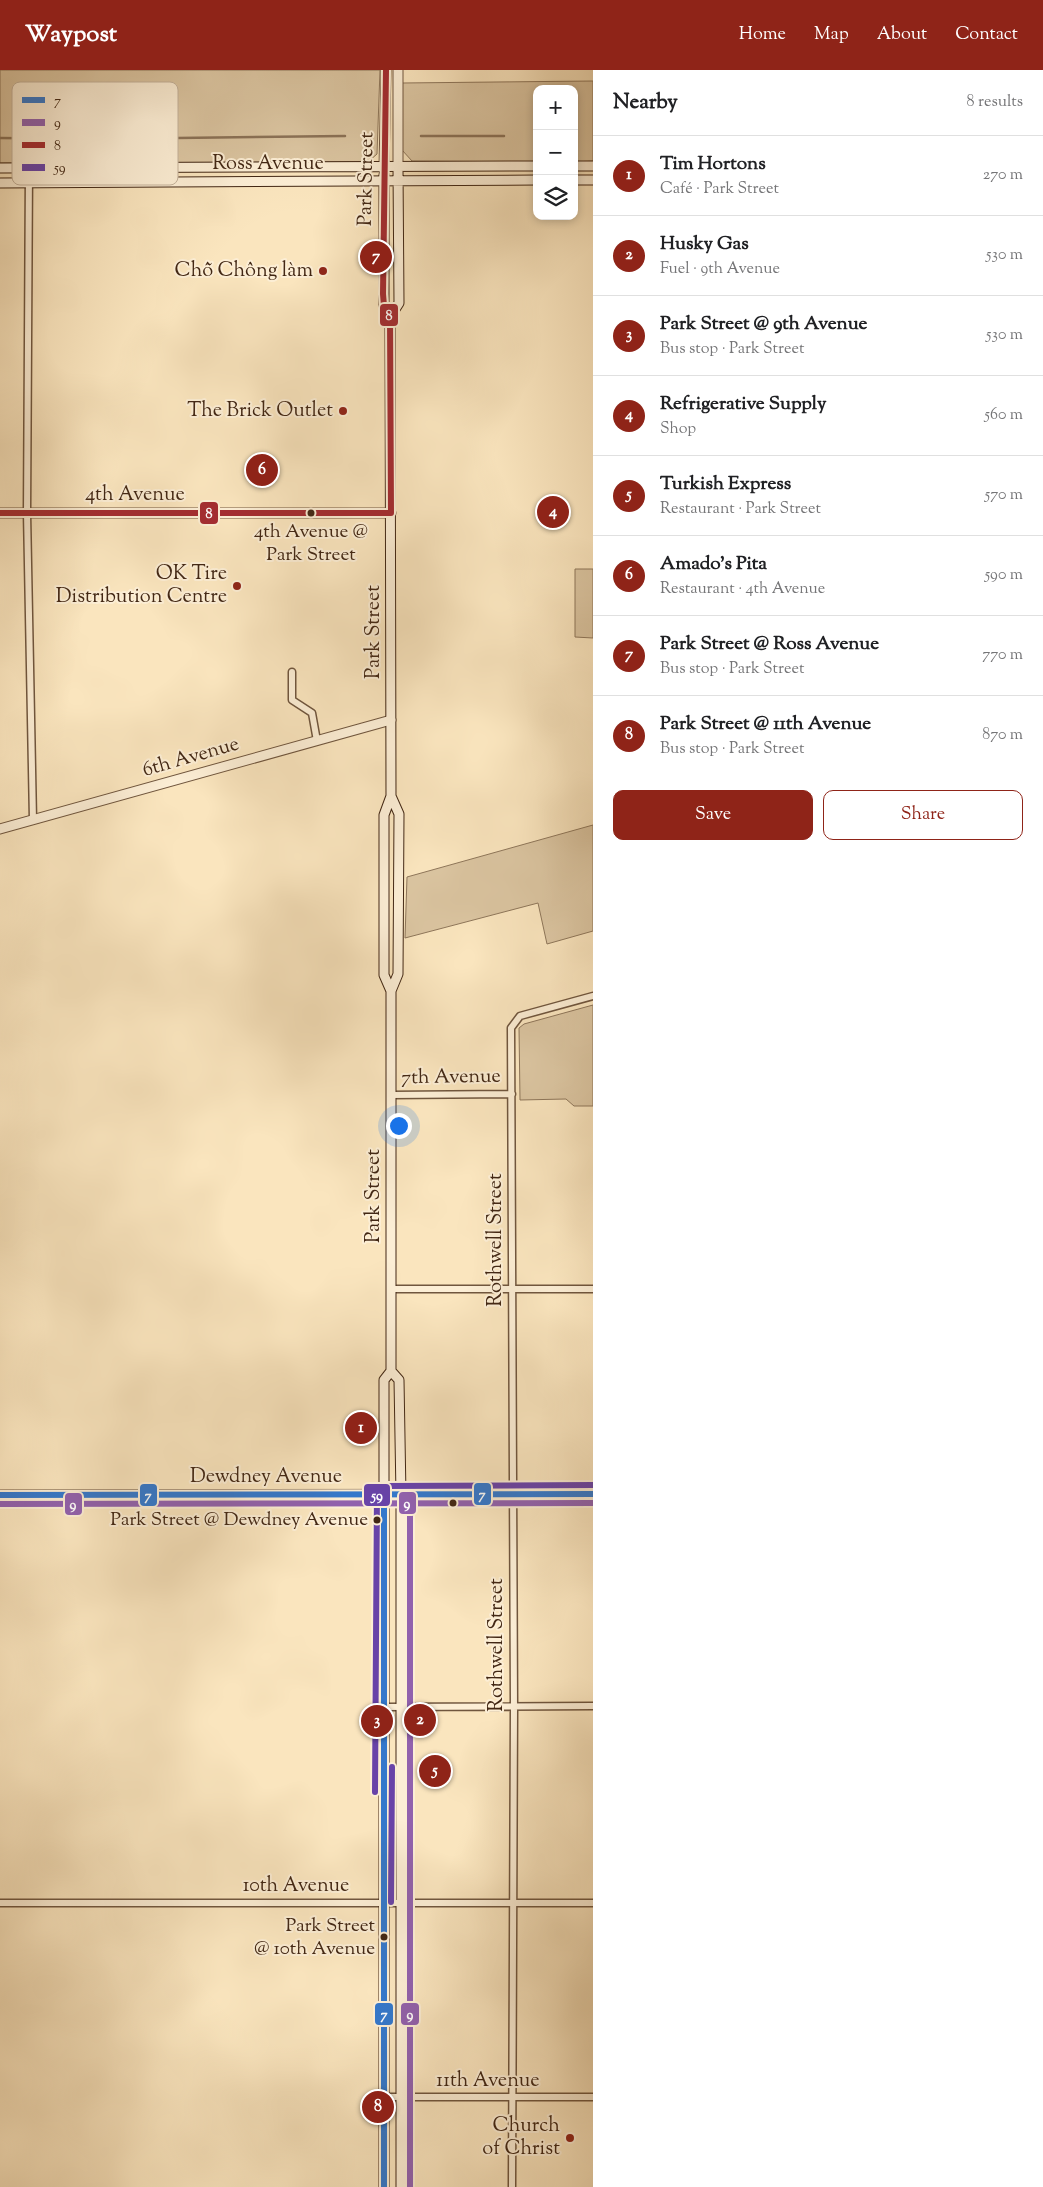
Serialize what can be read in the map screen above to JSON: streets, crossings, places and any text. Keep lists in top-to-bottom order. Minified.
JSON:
{"streets":{"main road":["Ross Avenue","Park Street","4th Avenue","6th Avenue","Dewdney Avenue"],"street":["7th Avenue","Rothwell Street","10th Avenue","11th Avenue"]},"crossings":[["Ross Avenue","Park Street"],["Park Street","4th Avenue"],["Park Street","6th Avenue"],["Park Street","7th Avenue"],["Park Street","Dewdney Avenue"],["Park Street","10th Avenue"],["Park Street","11th Avenue"],["7th Avenue","Rothwell Street"],["Rothwell Street","Dewdney Avenue"],["Rothwell Street","10th Avenue"],["Rothwell Street","11th Avenue"]],"places":["Chỗ Chồng làm","The Brick Outlet","4th Avenue @ Park Street","OK Tire Distribution Centre","Park Street @ Dewdney Avenue","Park Street @ 10th Avenue","Church of Christ"],"lines":["transit line 8","transit line 59","transit line 7","transit line 9"],"legend":["7","9","8","59"],"page":{"header":"Waypost","nav":["Home","Map","About","Contact"],"heading":["Nearby","8 results"],"map_buttons":["+","−"],"list":[{"mark":"1","name":"Tim Hortons","note":"Café · Park Street","value":"270 m"},{"mark":"2","name":"Husky Gas","note":"Fuel · 9th Avenue","value":"530 m"},{"mark":"3","name":"Park Street @ 9th Avenue","note":"Bus stop · Park Street","value":"530 m"},{"mark":"4","name":"Refrigerative Supply","note":"Shop","value":"560 m"},{"mark":"5","name":"Turkish Express","note":"Restaurant · Park Street","value":"570 m"},{"mark":"6","name":"Amado's Pita","note":"Restaurant · 4th Avenue","value":"590 m"},{"mark":"7","name":"Park Street @ Ross Avenue","note":"Bus stop · Park Street","value":"770 m"},{"mark":"8","name":"Park Street @ 11th Avenue","note":"Bus stop · Park Street","value":"870 m"}],"pins":["7","6","4","1","2","3","5","8"],"buttons":["Save","Share"]}}
